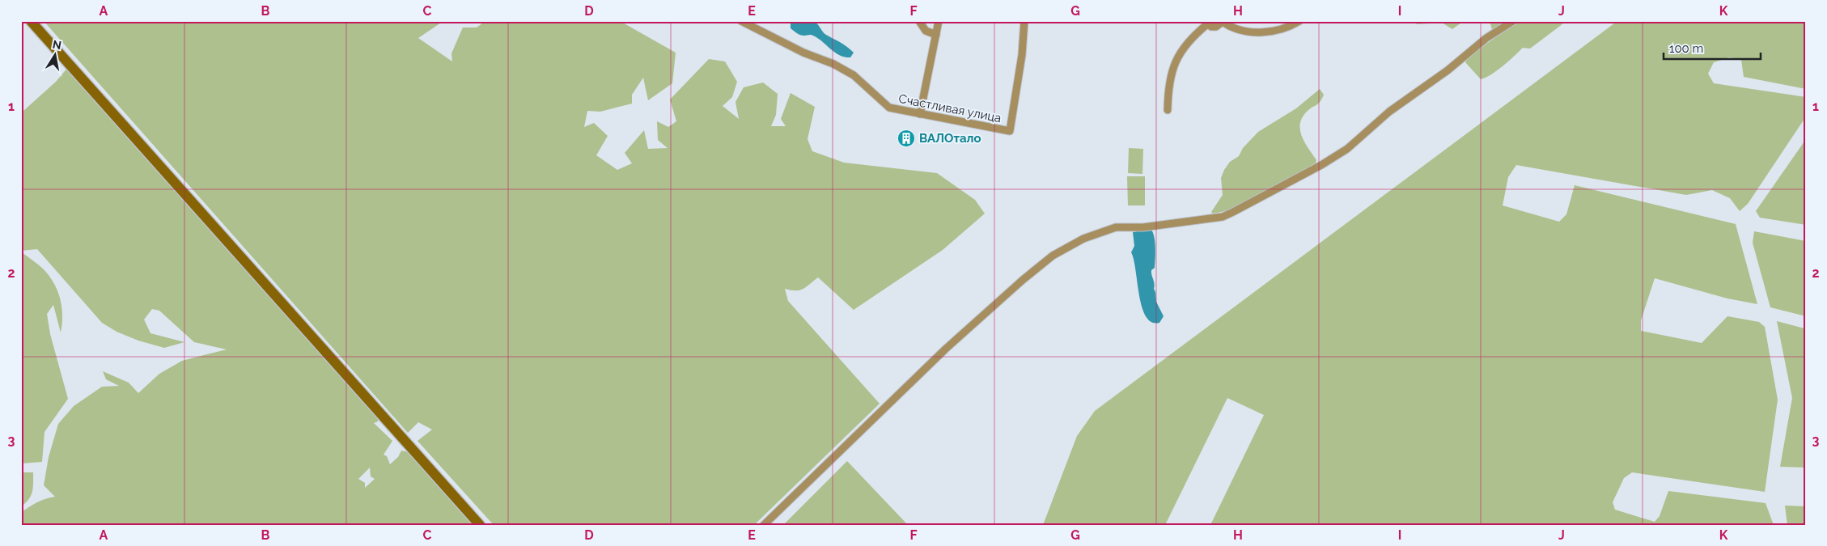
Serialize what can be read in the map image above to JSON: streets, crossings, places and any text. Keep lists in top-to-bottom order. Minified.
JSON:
{"streets":{"street":["Счастливая улица"]},"places":{"building":["ВАЛОтало"]},"scale_bar":"100 m","north":"top","grid":{"columns":["A","B","C","D","E","F","G","H","I","J","K"],"rows":["1","2","3"]}}
